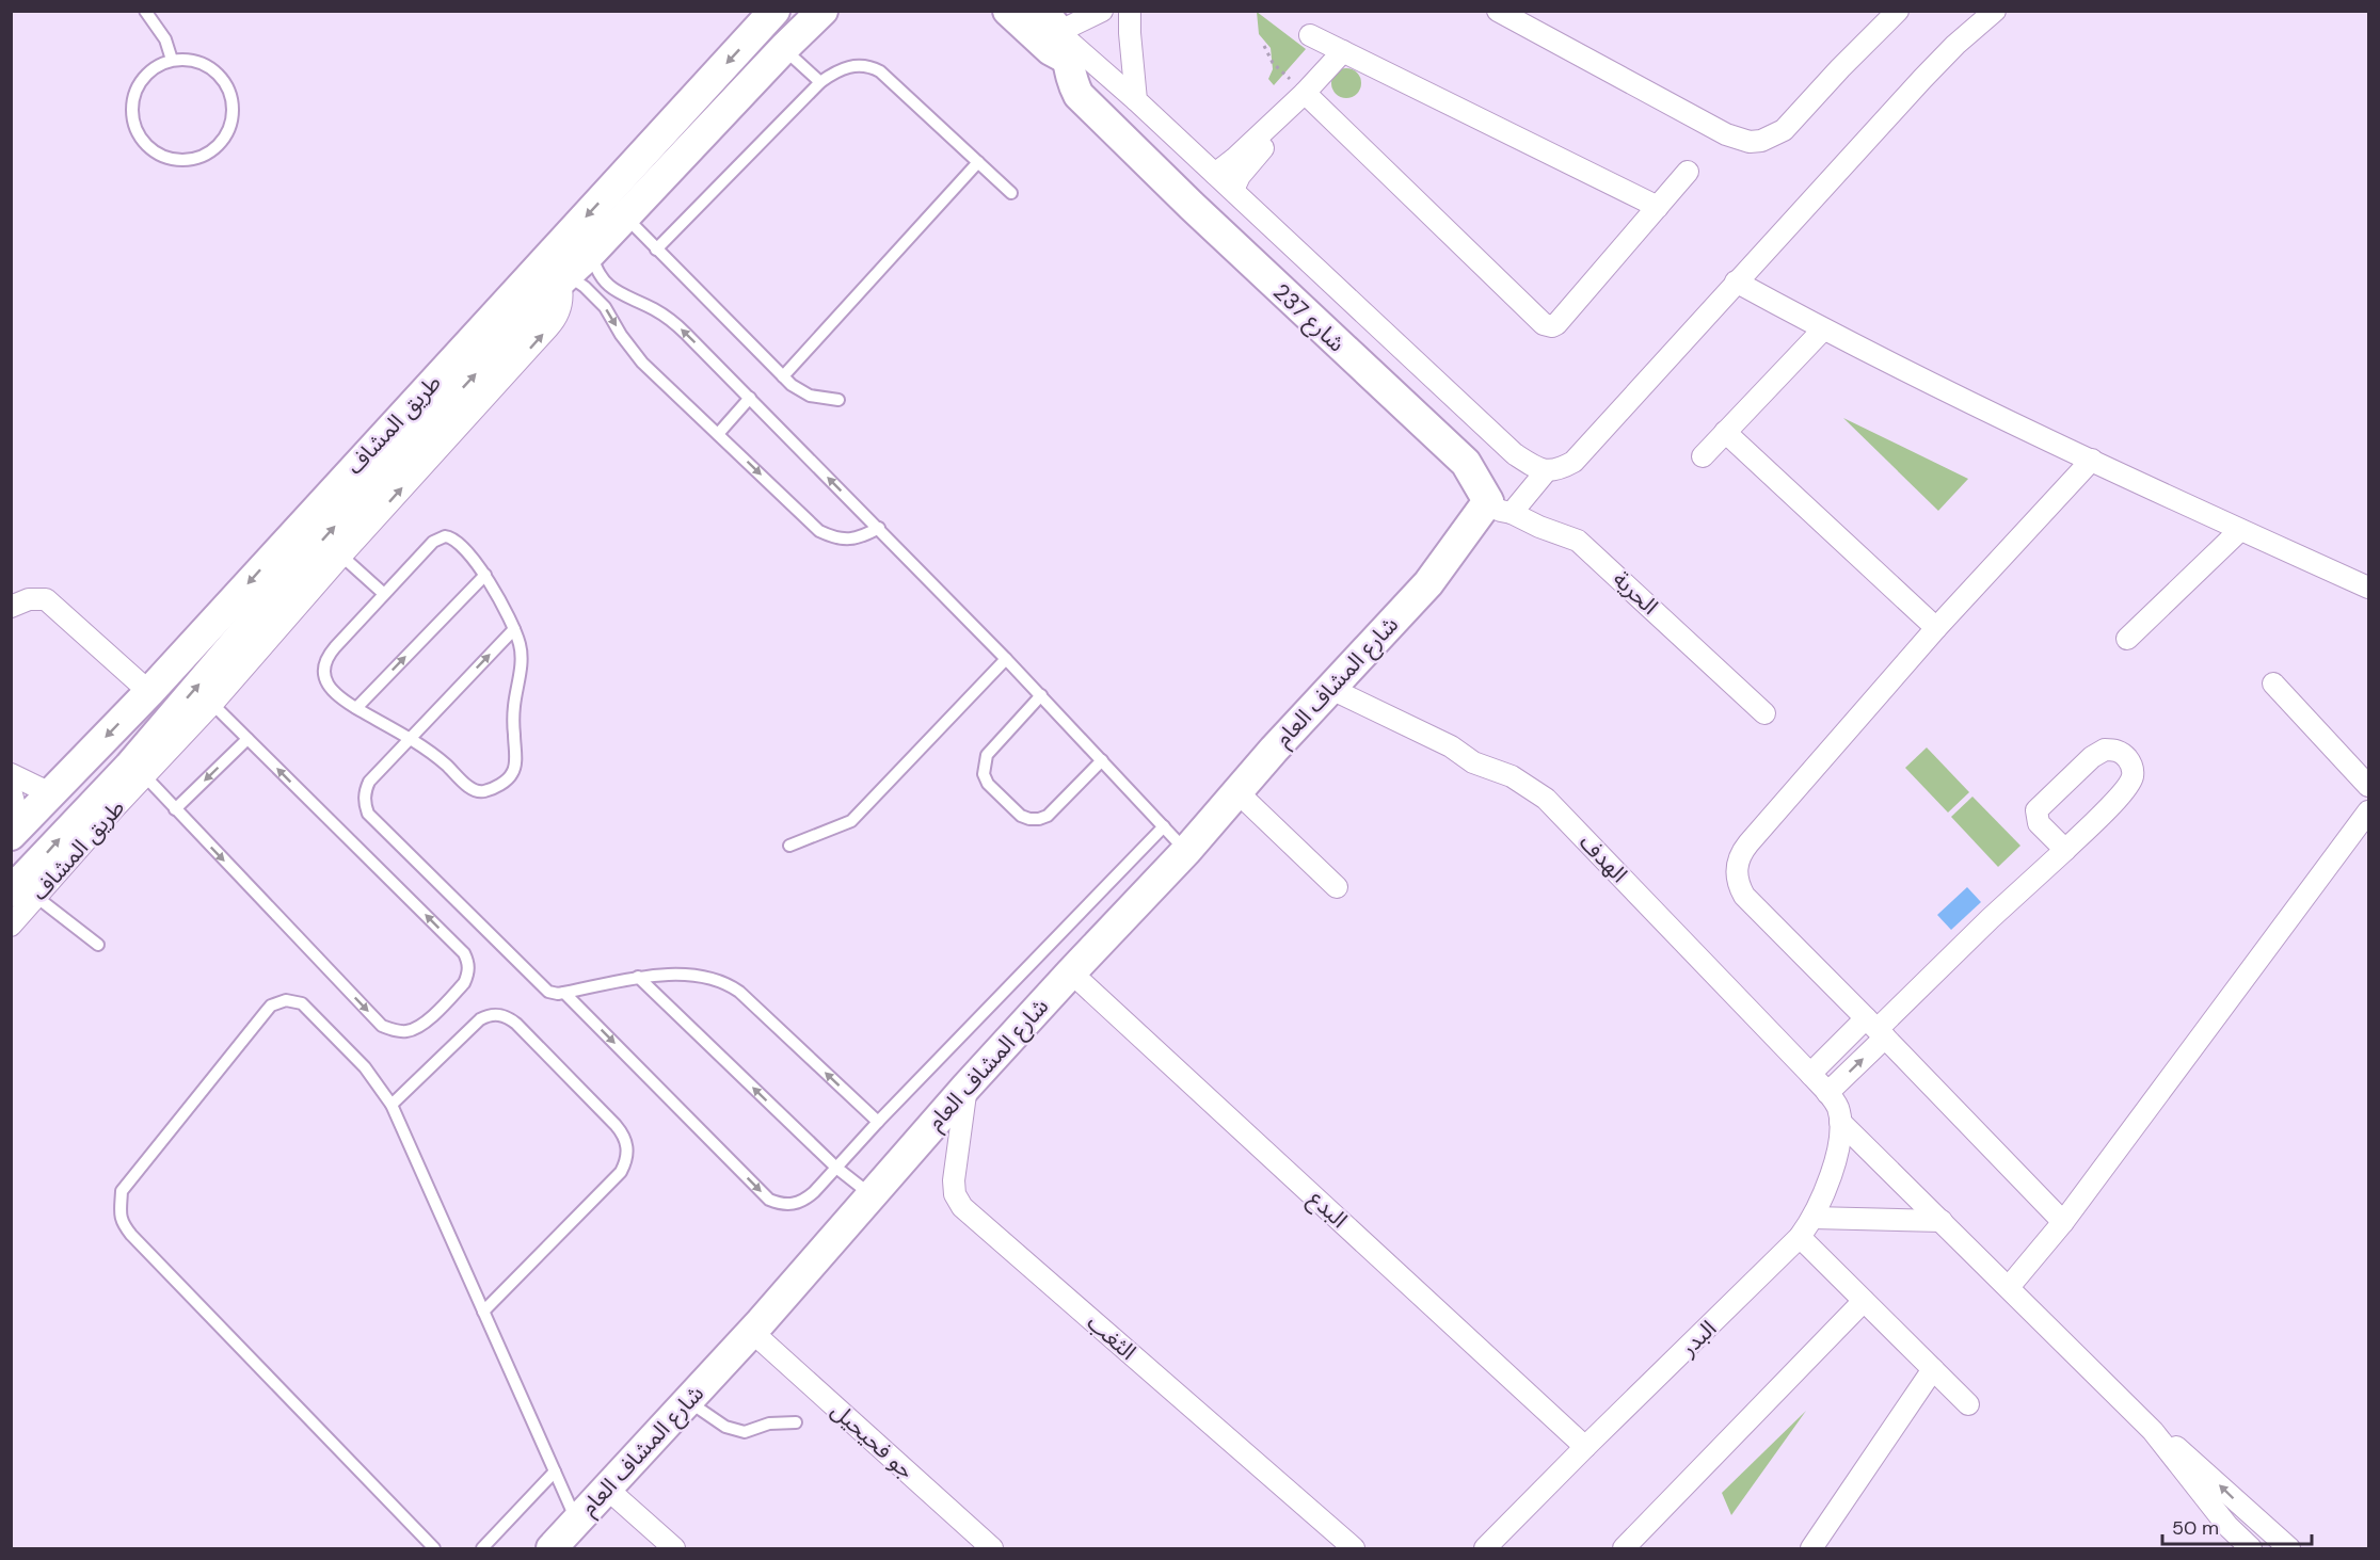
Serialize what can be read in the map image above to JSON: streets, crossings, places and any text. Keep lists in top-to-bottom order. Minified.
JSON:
{"streets":{"street":["شارع 237","طريق المشاف","الحرية","شارع المشاف العام","الهدف","البدع","الثغب","البدر","جو فحيحيل"]},"crossings":[["شارع 237","الحرية"],["شارع 237","شارع المشاف العام"],["الحرية","شارع المشاف العام"],["شارع المشاف العام","الهدف"],["شارع المشاف العام","البدع"],["شارع المشاف العام","الثغب"],["شارع المشاف العام","جو فحيحيل"],["البدع","البدر"]],"scale_bar":"50 m"}
